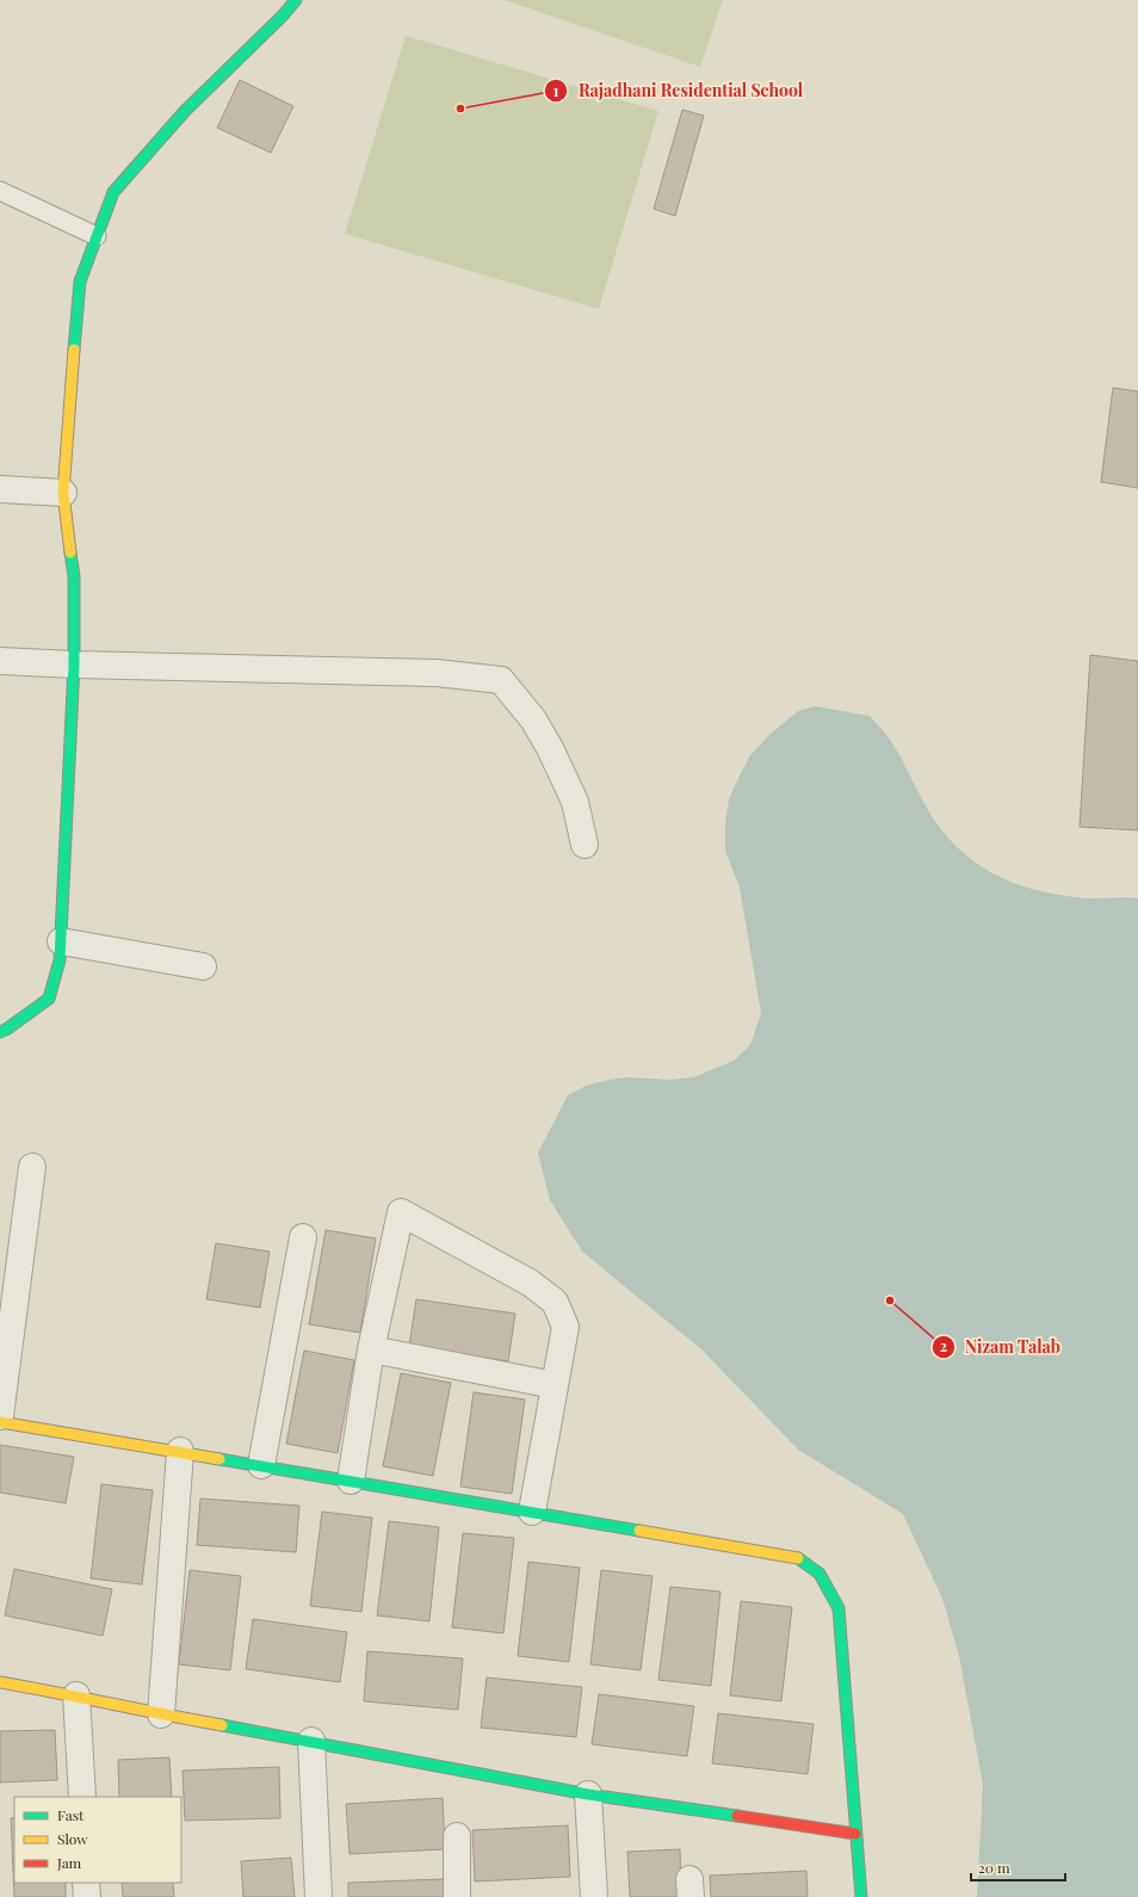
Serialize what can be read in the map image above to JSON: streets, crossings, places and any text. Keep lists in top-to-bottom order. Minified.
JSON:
{"places":["Rajadhani Residential School","Nizam Talab"],"legend":["Fast","Slow","Jam"],"scale_bar":"20 m"}
